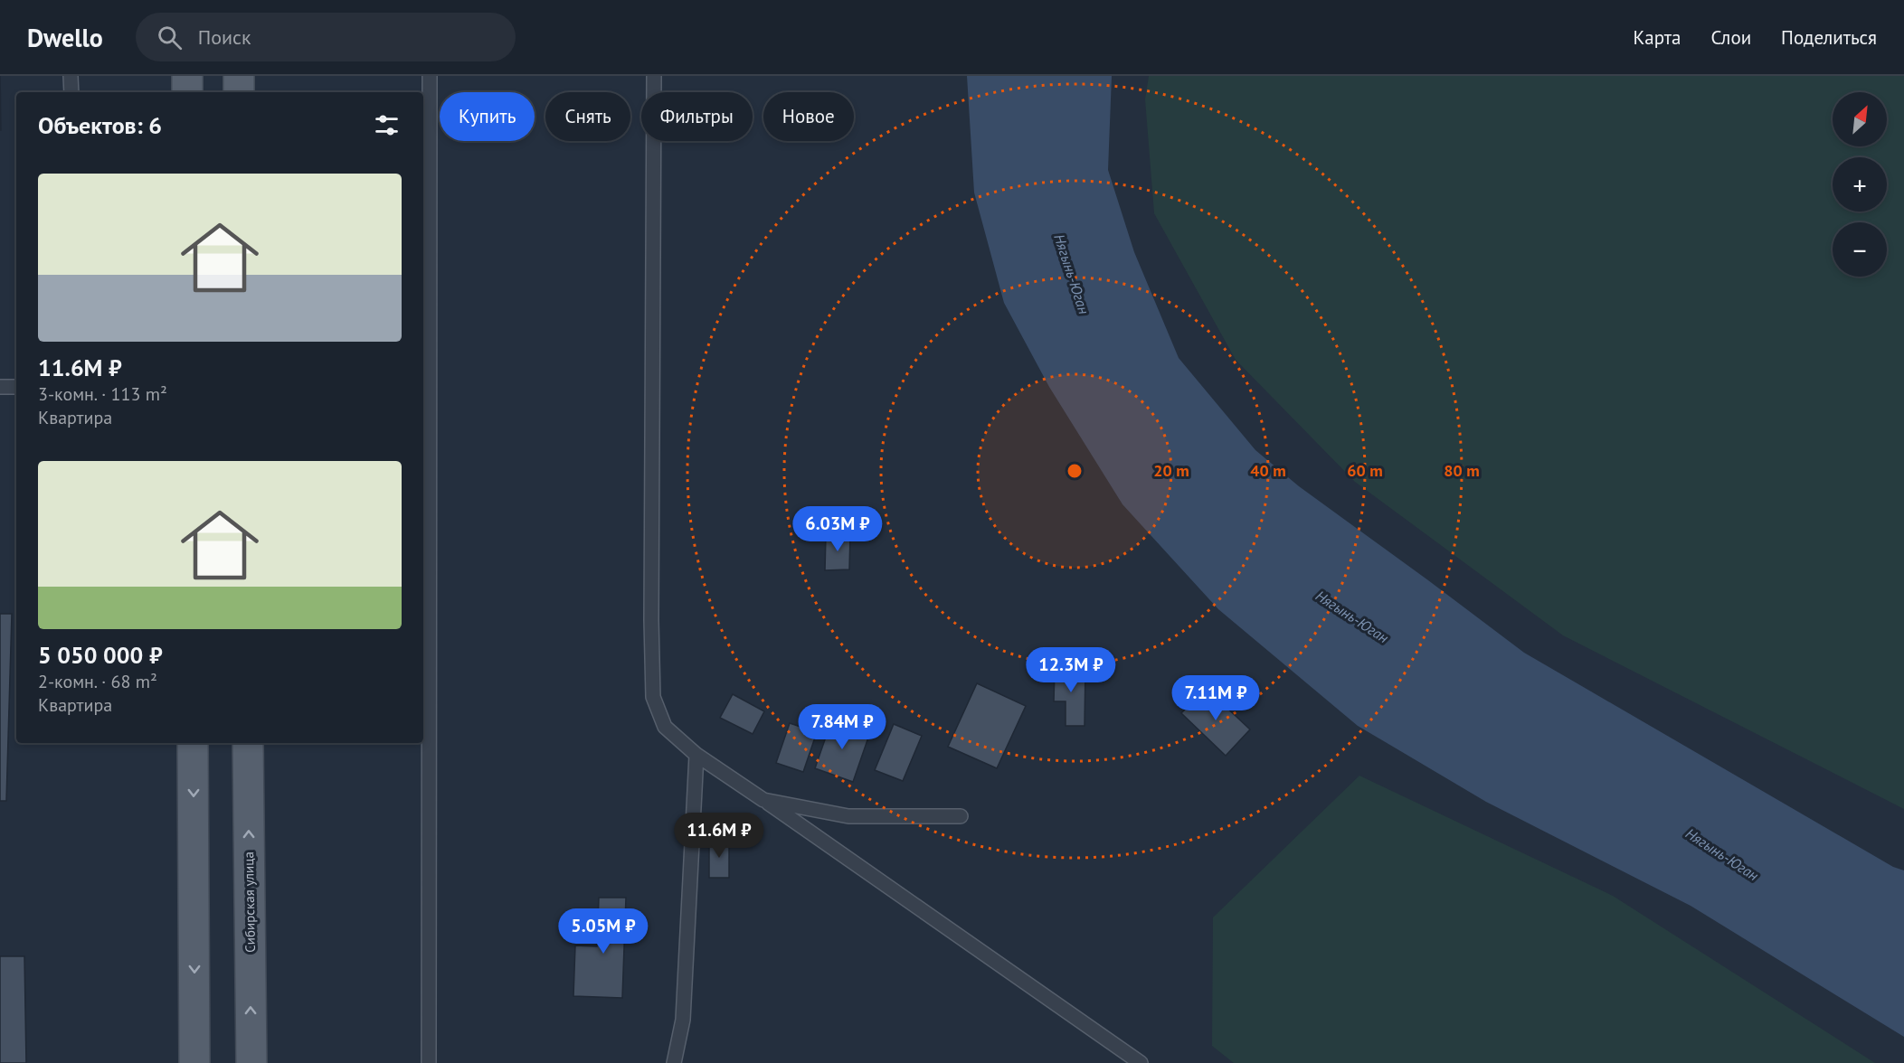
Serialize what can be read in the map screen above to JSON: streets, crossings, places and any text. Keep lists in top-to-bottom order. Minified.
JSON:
{"streets":{"main road":["Сибирская улица"]},"water":["Нягынь-Юган"],"north":"top right","page":{"header":"Dwello","search":"Поиск","nav":["Карта","Слои","Поделиться"],"map_buttons":["+","−"],"chip":["Купить","Снять","Фильтры","Новое"],"heading":"Объектов: 6","list":[{"name":"11.6M ₽","note":"3-комн. · 113 m² · Квартира"},{"name":"5 050 000 ₽","note":"2-комн. · 68 m² · Квартира"}],"price":["6.03M ₽","12.3M ₽","7.11M ₽","7.84M ₽","11.6M ₽","5.05M ₽"]},"rings":["20 m","40 m","60 m","80 m"]}
